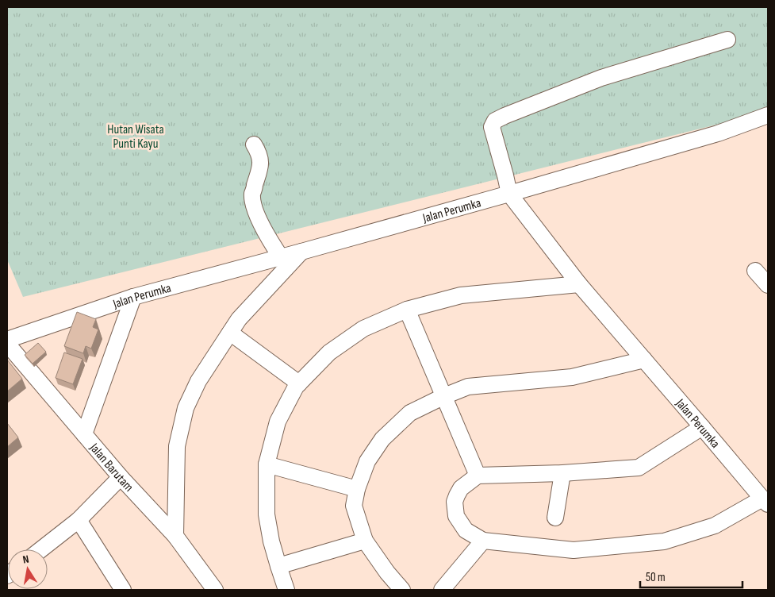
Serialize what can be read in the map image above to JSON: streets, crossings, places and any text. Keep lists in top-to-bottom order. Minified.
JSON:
{"streets":{"street":["Jalan Perumka","Jalan Barutam"]},"parks":["Hutan Wisata Punti Kayu"],"scale_bar":"50 m","north":"top"}
